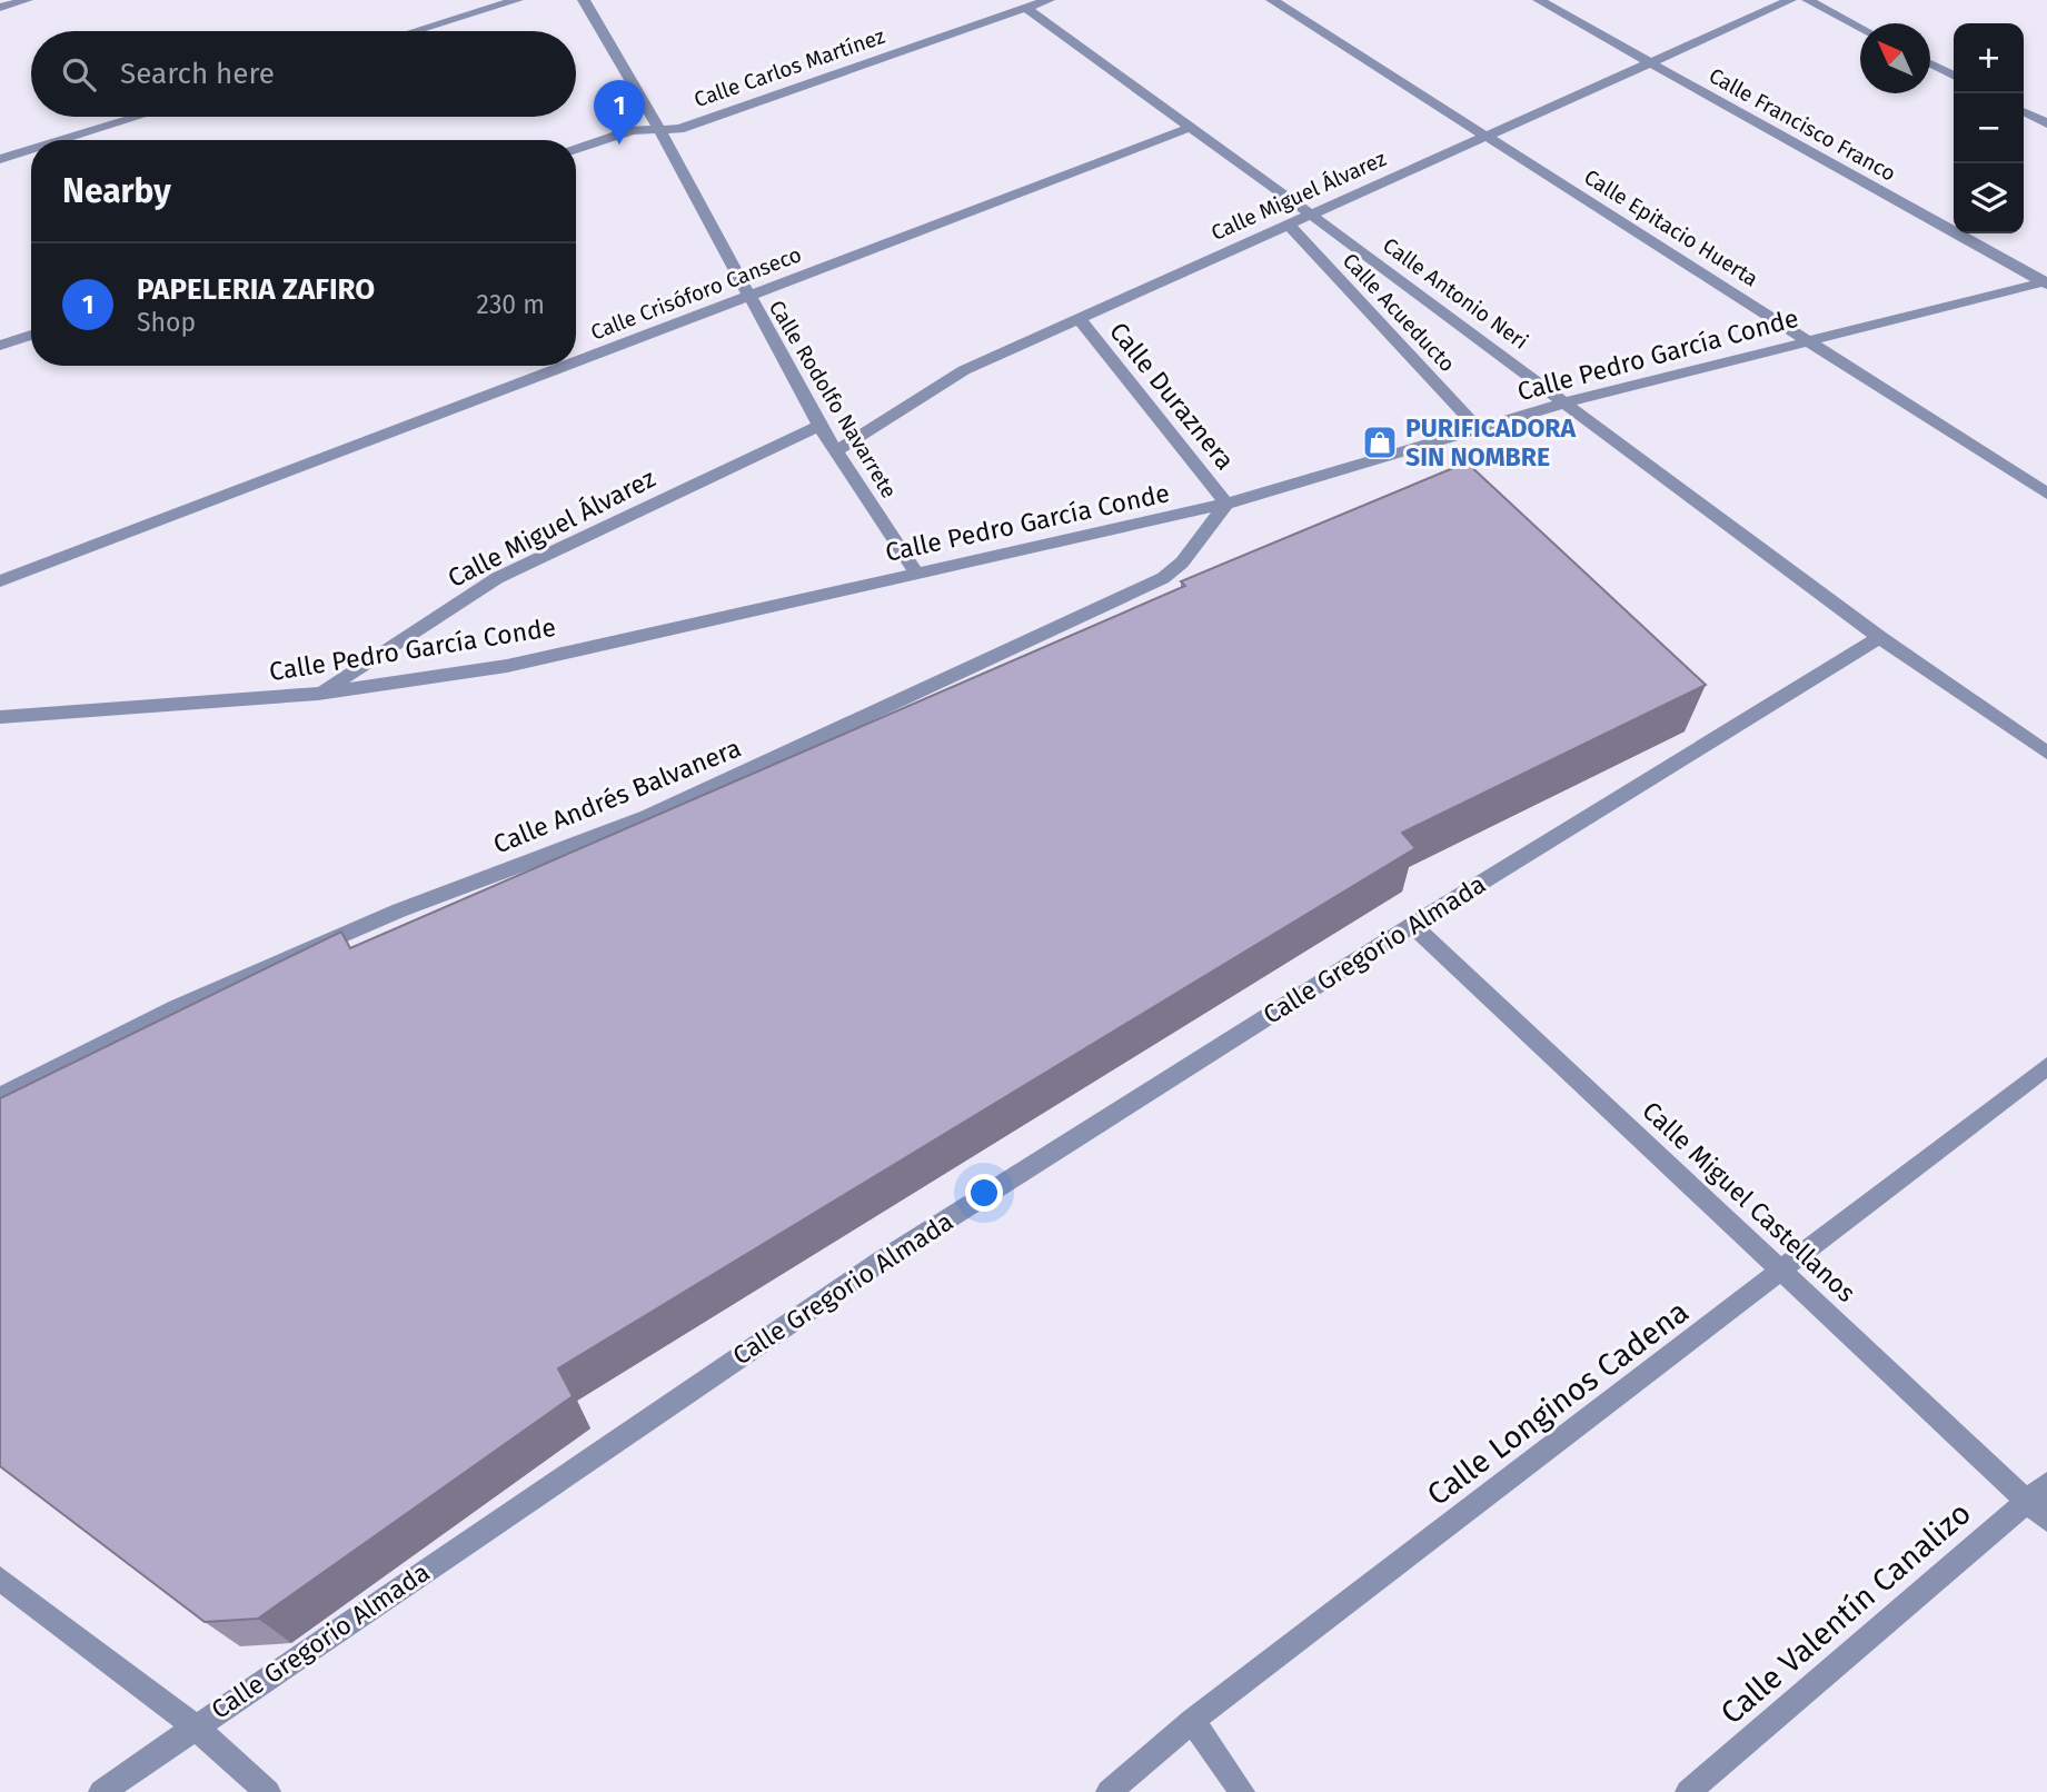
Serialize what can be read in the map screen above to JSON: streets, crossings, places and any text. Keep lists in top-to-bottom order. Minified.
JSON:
{"streets":{"street":["Calle Carlos Martínez","Calle Francisco Franco","Calle Miguel Álvarez","Calle Epitacio Huerta","Calle Crisóforo Canseco","Calle Antonio Neri","Calle Acueducto","Calle Pedro García Conde","Calle Duraznera","Calle Rodolfo Navarrete","Calle Andrés Balvanera","Calle Gregorio Almada","Calle Miguel Castellanos","Calle Longinos Cadena","Calle Valentín Canalizo"]},"crossings":[["Calle Carlos Martínez","Calle Antonio Neri"],["Calle Carlos Martínez","Calle Rodolfo Navarrete"],["Calle Francisco Franco","Calle Miguel Álvarez"],["Calle Francisco Franco","Calle Pedro García Conde"],["Calle Miguel Álvarez","Calle Epitacio Huerta"],["Calle Miguel Álvarez","Calle Antonio Neri"],["Calle Miguel Álvarez","Calle Acueducto"],["Calle Miguel Álvarez","Calle Pedro García Conde"],["Calle Miguel Álvarez","Calle Duraznera"],["Calle Miguel Álvarez","Calle Rodolfo Navarrete"],["Calle Epitacio Huerta","Calle Pedro García Conde"],["Calle Crisóforo Canseco","Calle Antonio Neri"],["Calle Crisóforo Canseco","Calle Rodolfo Navarrete"],["Calle Antonio Neri","Calle Pedro García Conde"],["Calle Antonio Neri","Calle Gregorio Almada"],["Calle Acueducto","Calle Pedro García Conde"],["Calle Pedro García Conde","Calle Duraznera"],["Calle Pedro García Conde","Calle Rodolfo Navarrete"],["Calle Pedro García Conde","Calle Andrés Balvanera"],["Calle Duraznera","Calle Andrés Balvanera"],["Calle Gregorio Almada","Calle Miguel Castellanos"],["Calle Miguel Castellanos","Calle Longinos Cadena"],["Calle Miguel Castellanos","Calle Valentín Canalizo"]],"places":{"shop":["PURIFICADORA SIN NOMBRE"]},"north":"top left","page":{"map_buttons":["+","−"],"search":"Search here","pins":"1","heading":"Nearby","list":[{"mark":"1","name":"PAPELERIA ZAFIRO","note":"Shop","value":"230 m"}]}}
